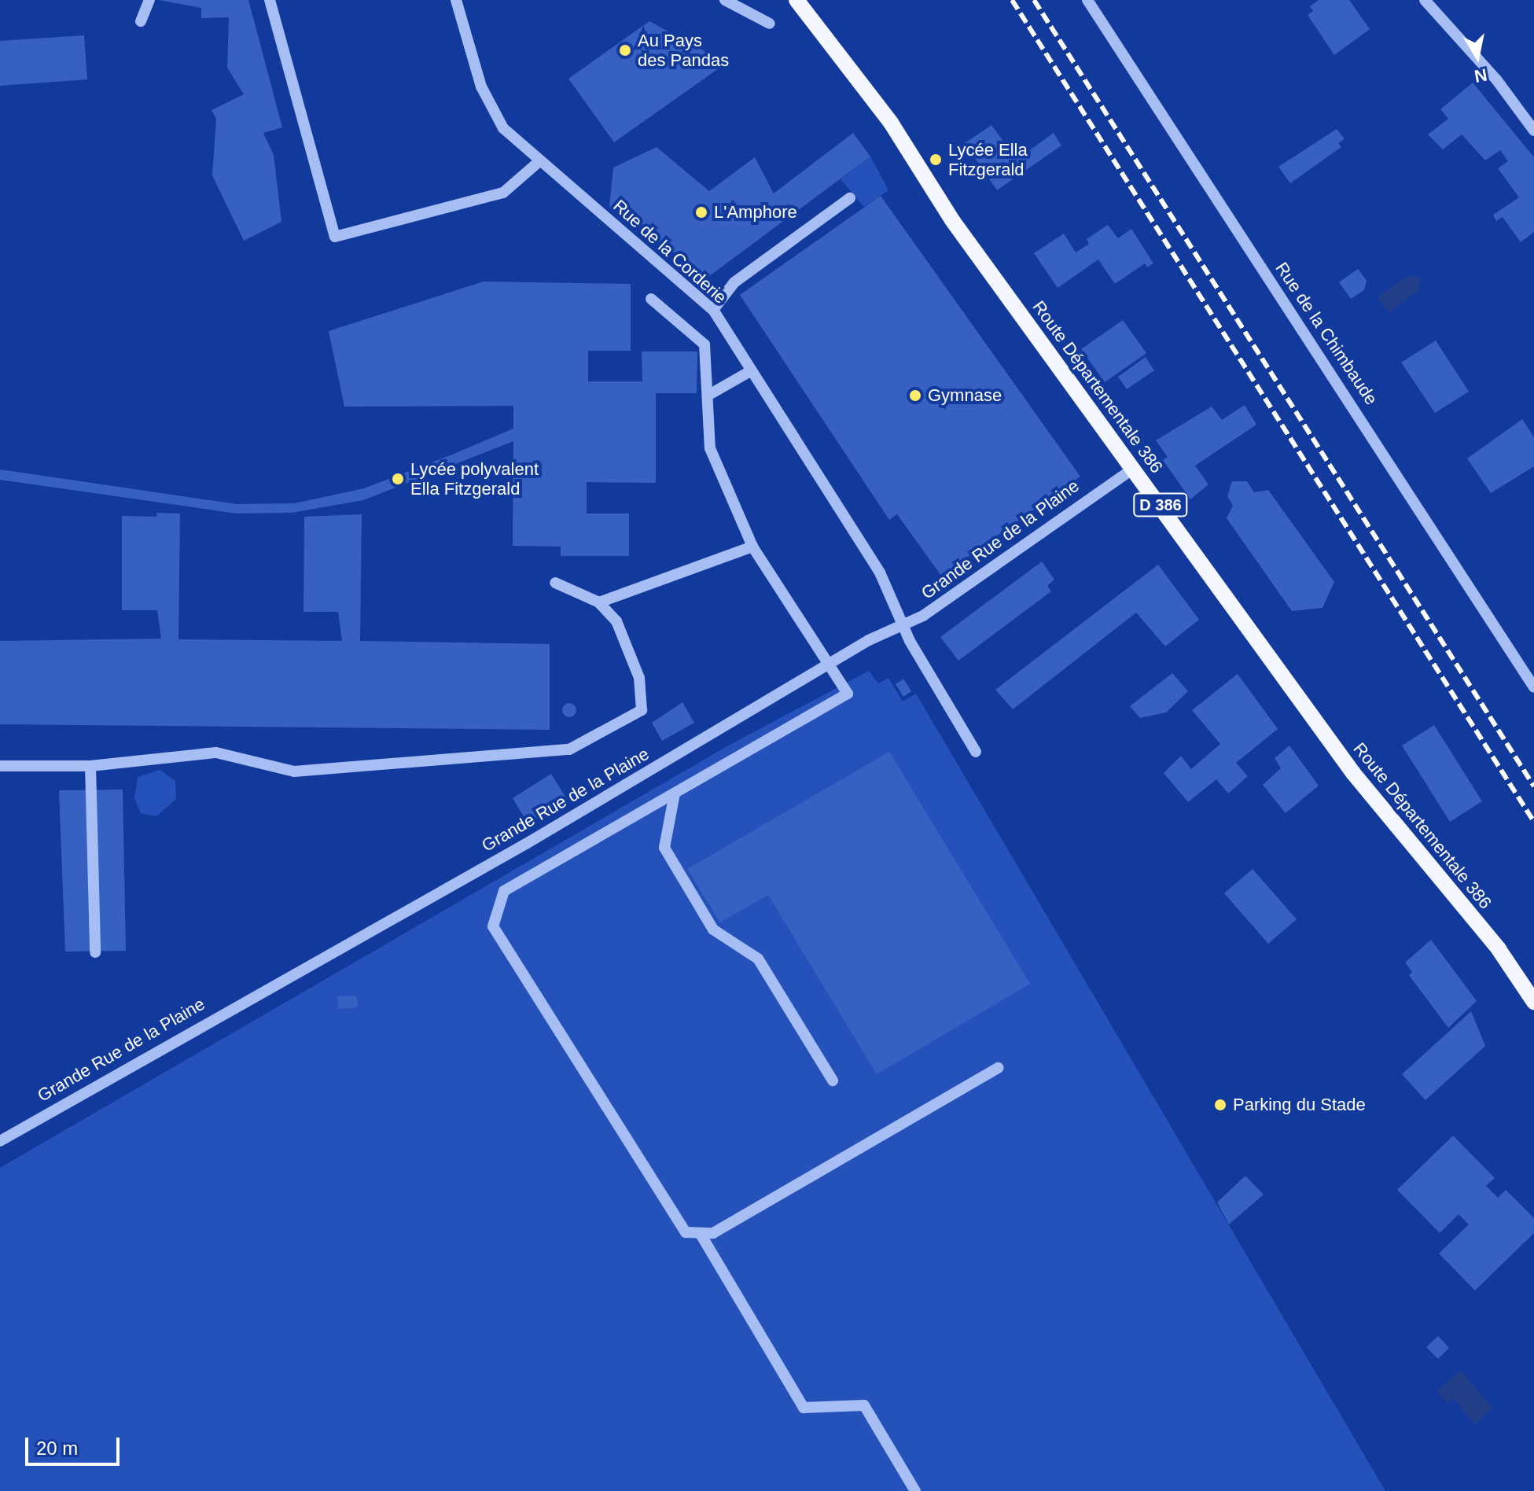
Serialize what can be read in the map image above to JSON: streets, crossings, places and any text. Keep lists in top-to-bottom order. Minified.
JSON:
{"streets":{"main road":["Route Départementale 386","D 386"],"street":["Rue de la Corderie","Rue de la Chimbaude","Grande Rue de la Plaine"]},"crossings":[["Rue de la Corderie","Grande Rue de la Plaine"],["Route Départementale 386","Grande Rue de la Plaine"]],"places":["Au Pays des Pandas","Lycée Ella Fitzgerald","L'Amphore","Gymnase","Lycée polyvalent Ella Fitzgerald","Parking du Stade"],"scale_bar":"20 m","north":"bottom"}
